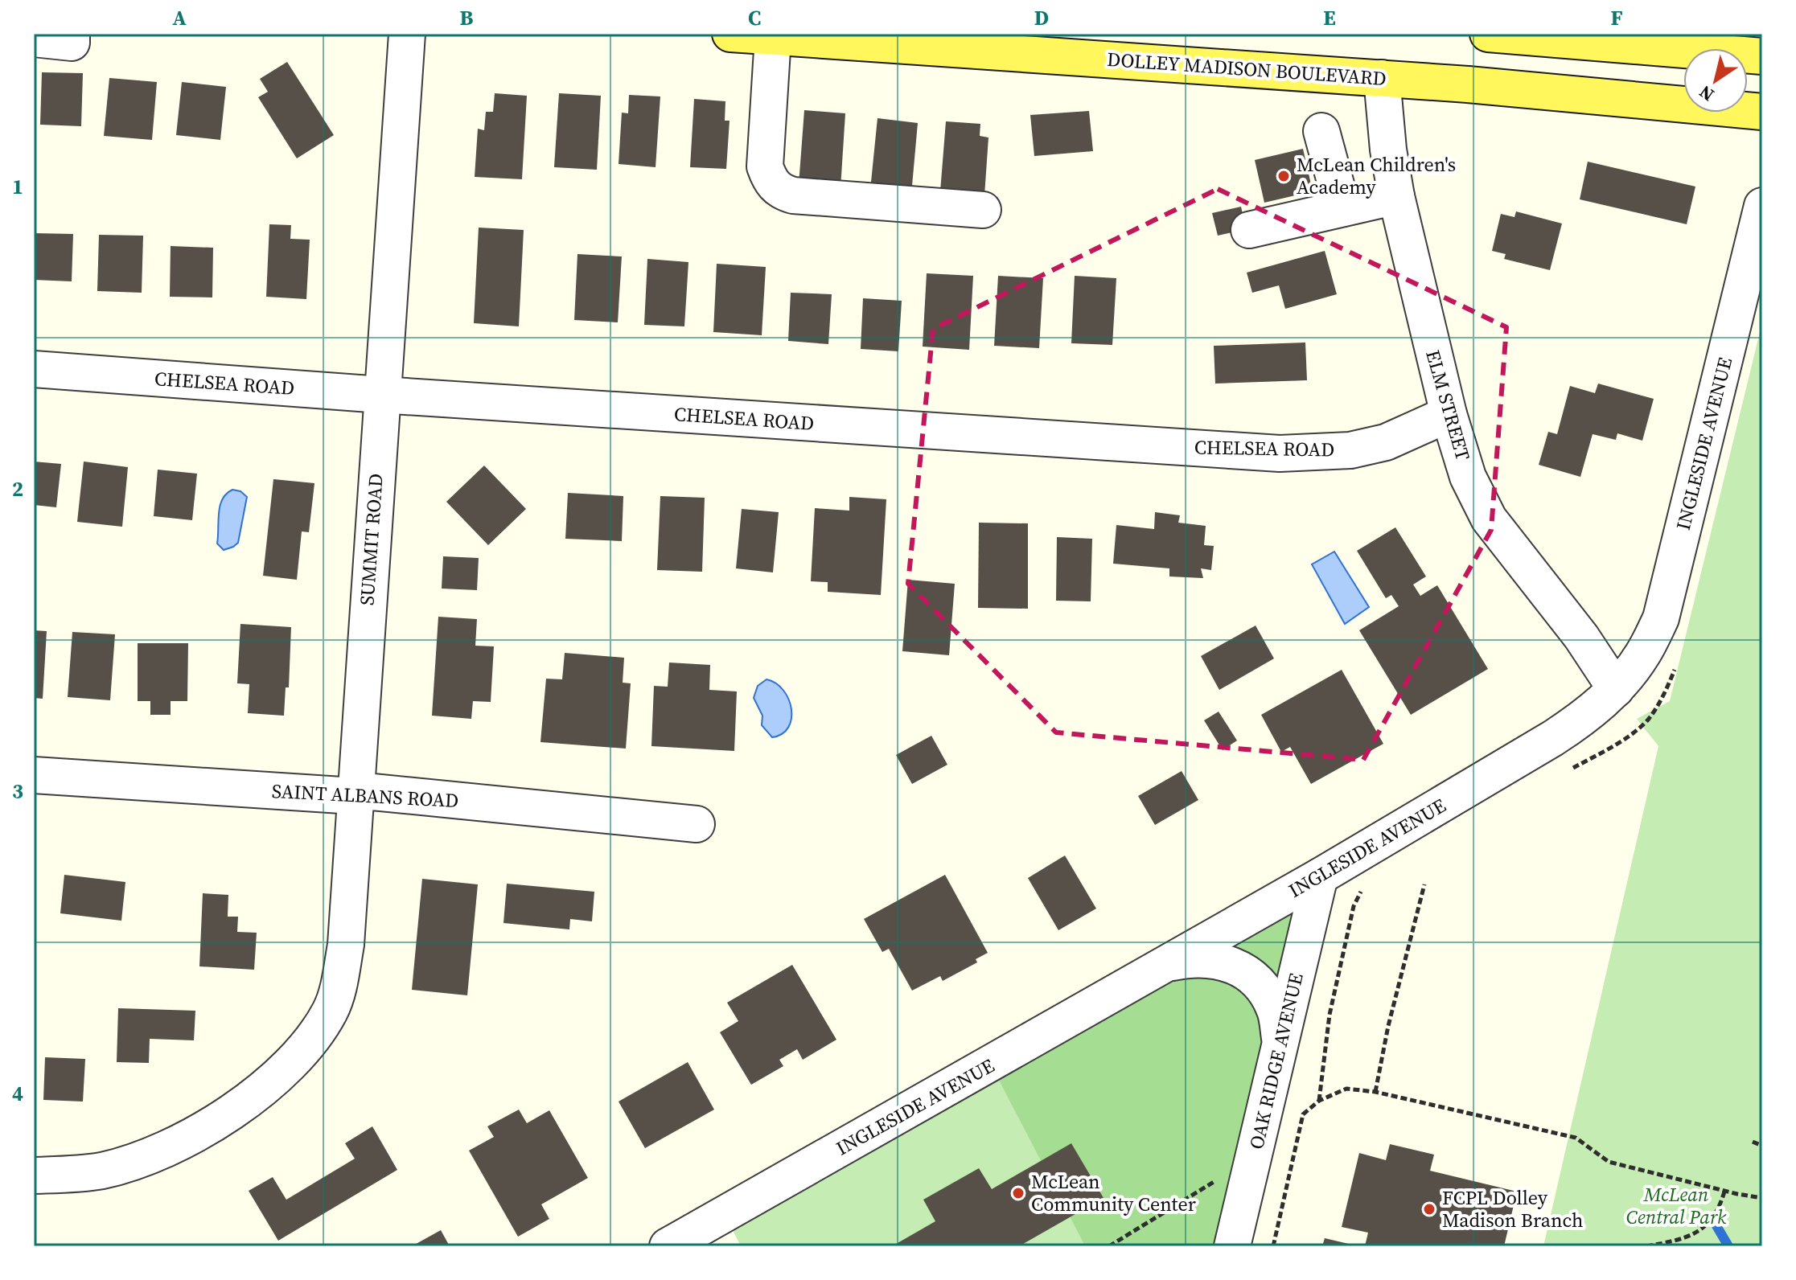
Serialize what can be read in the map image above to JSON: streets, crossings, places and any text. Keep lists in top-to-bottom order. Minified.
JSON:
{"streets":{"main road":["DOLLEY MADISON BOULEVARD"],"street":["CHELSEA ROAD","ELM STREET","INGLESIDE AVENUE","SUMMIT ROAD","SAINT ALBANS ROAD","OAK RIDGE AVENUE"]},"crossings":[["DOLLEY MADISON BOULEVARD","ELM STREET"],["CHELSEA ROAD","ELM STREET"],["CHELSEA ROAD","SUMMIT ROAD"],["ELM STREET","INGLESIDE AVENUE"],["INGLESIDE AVENUE","OAK RIDGE AVENUE"],["SUMMIT ROAD","SAINT ALBANS ROAD"]],"parks":["McLean Central Park"],"places":["McLean Children's Academy","McLean Community Center","FCPL Dolley Madison Branch"],"north":"bottom left","grid":{"columns":["A","B","C","D","E","F"],"rows":["1","2","3","4"]}}
